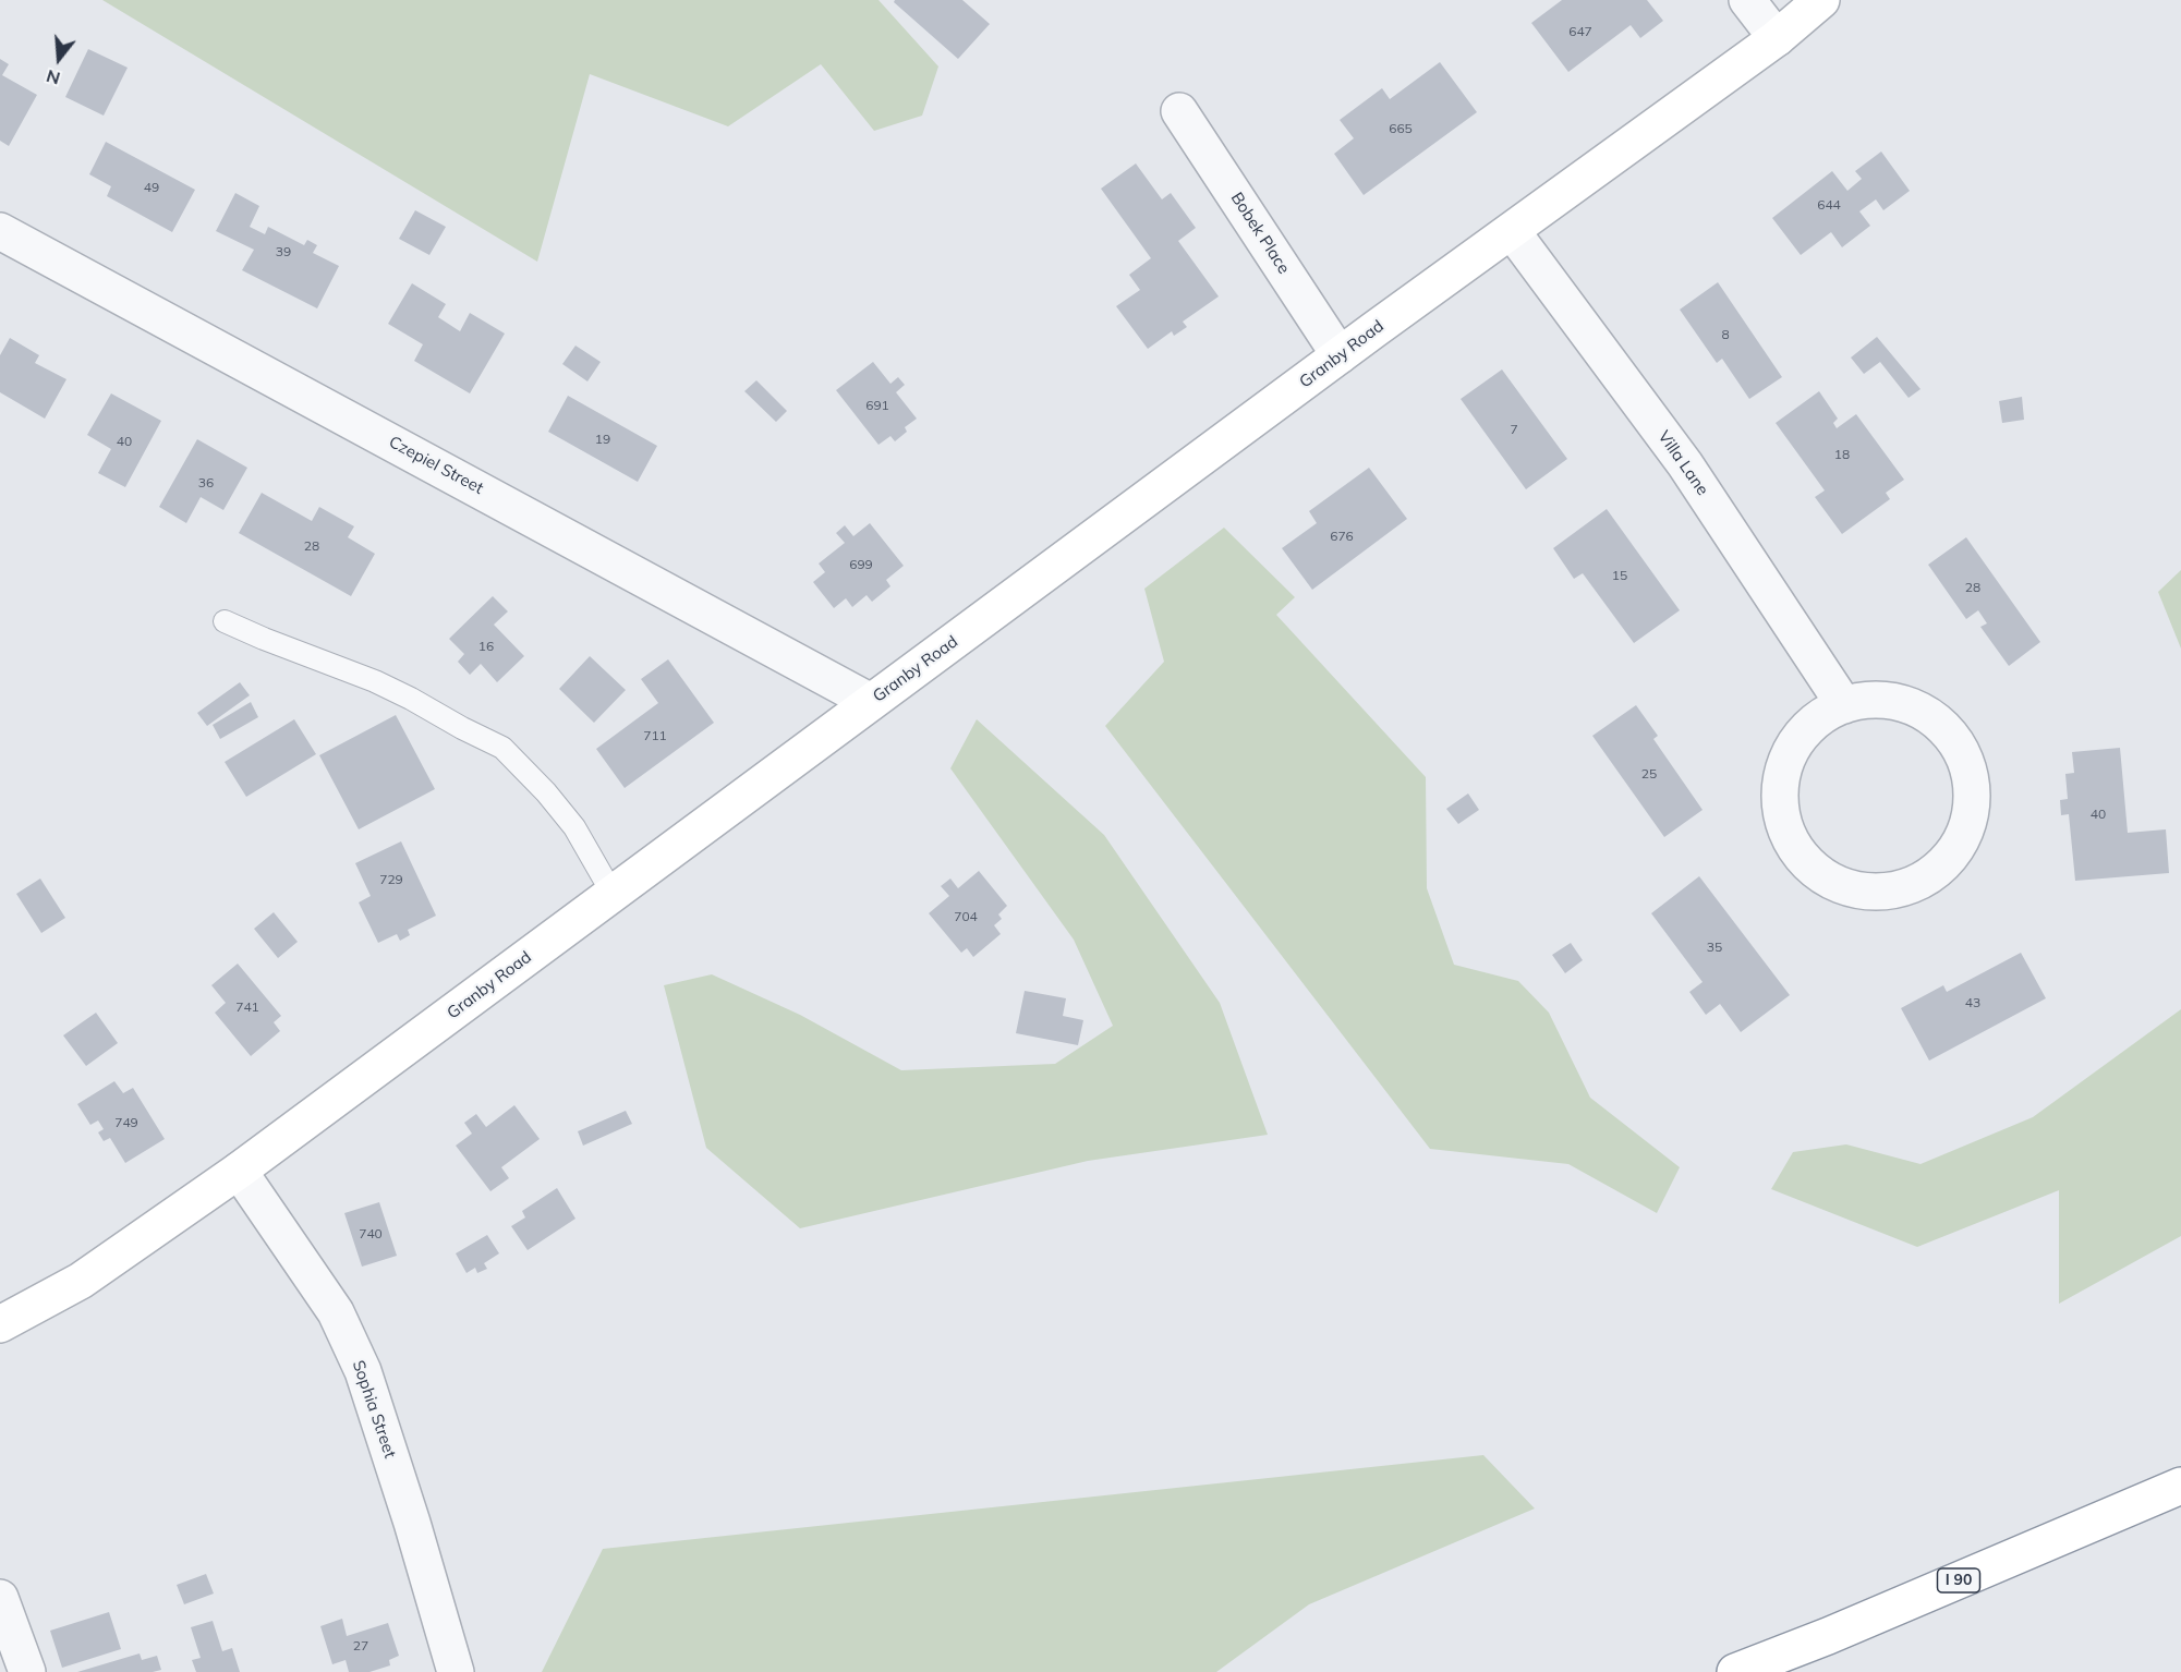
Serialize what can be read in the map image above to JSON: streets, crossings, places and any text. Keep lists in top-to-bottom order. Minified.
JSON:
{"streets":{"main road":["Granby Road","I 90"],"street":["Bobek Place","Villa Lane","Czepiel Street","Sophia Street"]},"crossings":[["Bobek Place","Granby Road"],["Granby Road","Villa Lane"],["Granby Road","Czepiel Street"],["Granby Road","Sophia Street"]],"house_numbers":["647","665","49","644","39","8","691","7","19","40","18","36","676","28","699","15","28","16","711","25","40","729","704","35","43","741","749","740","27"],"north":"bottom"}
